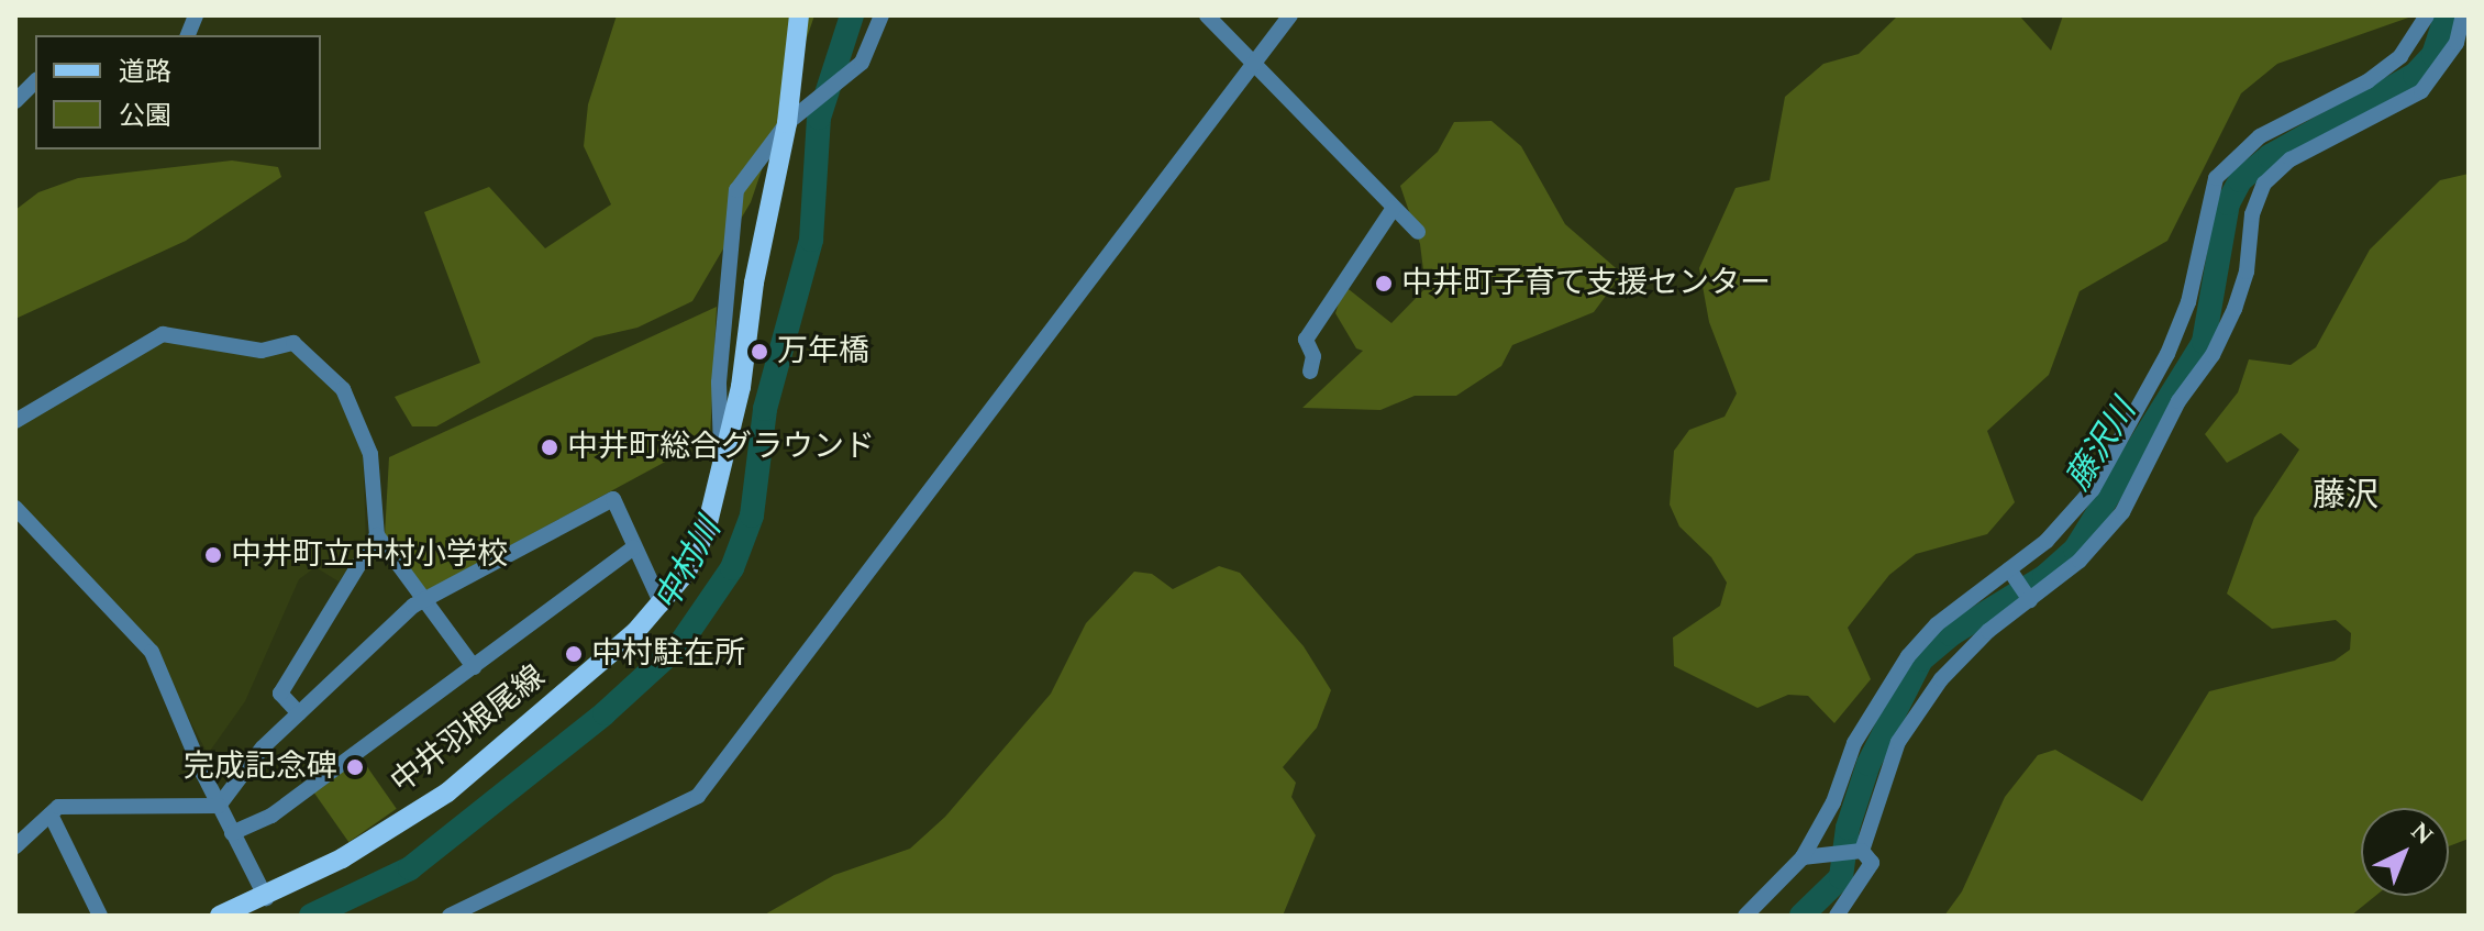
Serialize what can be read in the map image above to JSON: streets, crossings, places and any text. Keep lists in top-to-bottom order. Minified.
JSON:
{"streets":{"main road":["中井羽根尾線"]},"districts":["藤沢"],"water":["藤沢川","中村川"],"places":["中井町子育て支援センター","万年橋","中井町総合グラウンド","中井町立中村小学校","中村駐在所","完成記念碑"],"legend":["道路","公園"],"north":"top right"}
